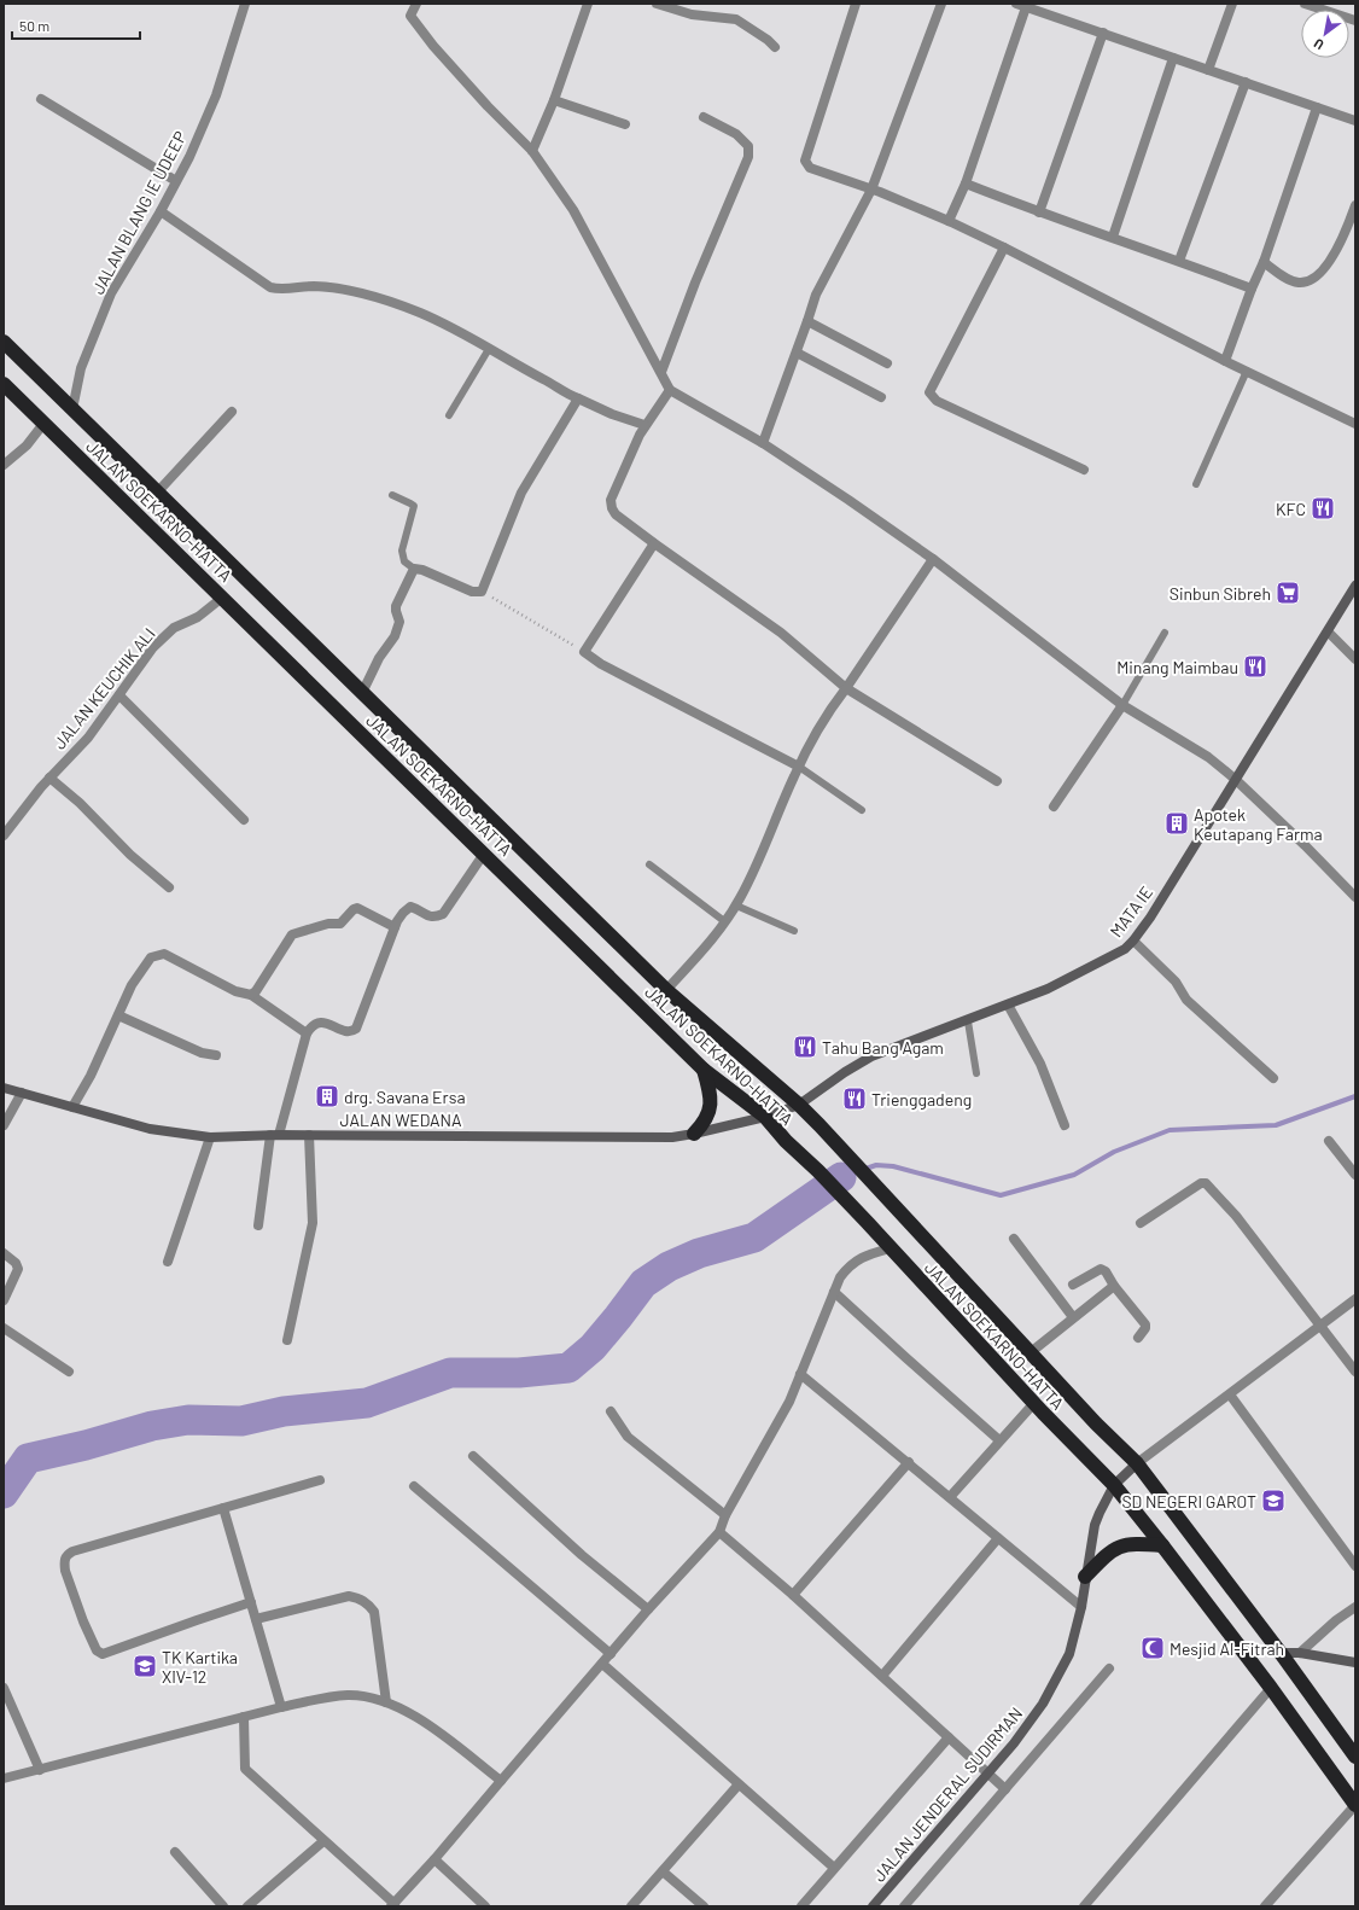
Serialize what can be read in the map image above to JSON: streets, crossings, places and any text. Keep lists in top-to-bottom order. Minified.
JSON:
{"streets":{"highway":["JALAN SOEKARNO-HATTA"],"street":["JALAN BLANG IE UDEEP","JALAN KEUCHIK ALI","MATA IE","JALAN WEDANA","JALAN JENDERAL SUDIRMAN"]},"crossings":[["JALAN BLANG IE UDEEP","JALAN SOEKARNO-HATTA"],["JALAN SOEKARNO-HATTA","JALAN KEUCHIK ALI"],["JALAN SOEKARNO-HATTA","MATA IE"],["JALAN SOEKARNO-HATTA","JALAN WEDANA"],["JALAN SOEKARNO-HATTA","JALAN JENDERAL SUDIRMAN"],["MATA IE","JALAN WEDANA"]],"places":{"restaurant":["KFC","Minang Maimbau","Tahu Bang Agam","Trienggadeng"],"supermarket":["Sinbun Sibreh"],"building":["Apotek Keutapang Farma","drg. Savana Ersa"],"school or university":["SD NEGERI GAROT","TK Kartika XIV-12"],"mosque":["Mesjid Al-Fitrah"]},"scale_bar":"50 m","north":"bottom left"}
